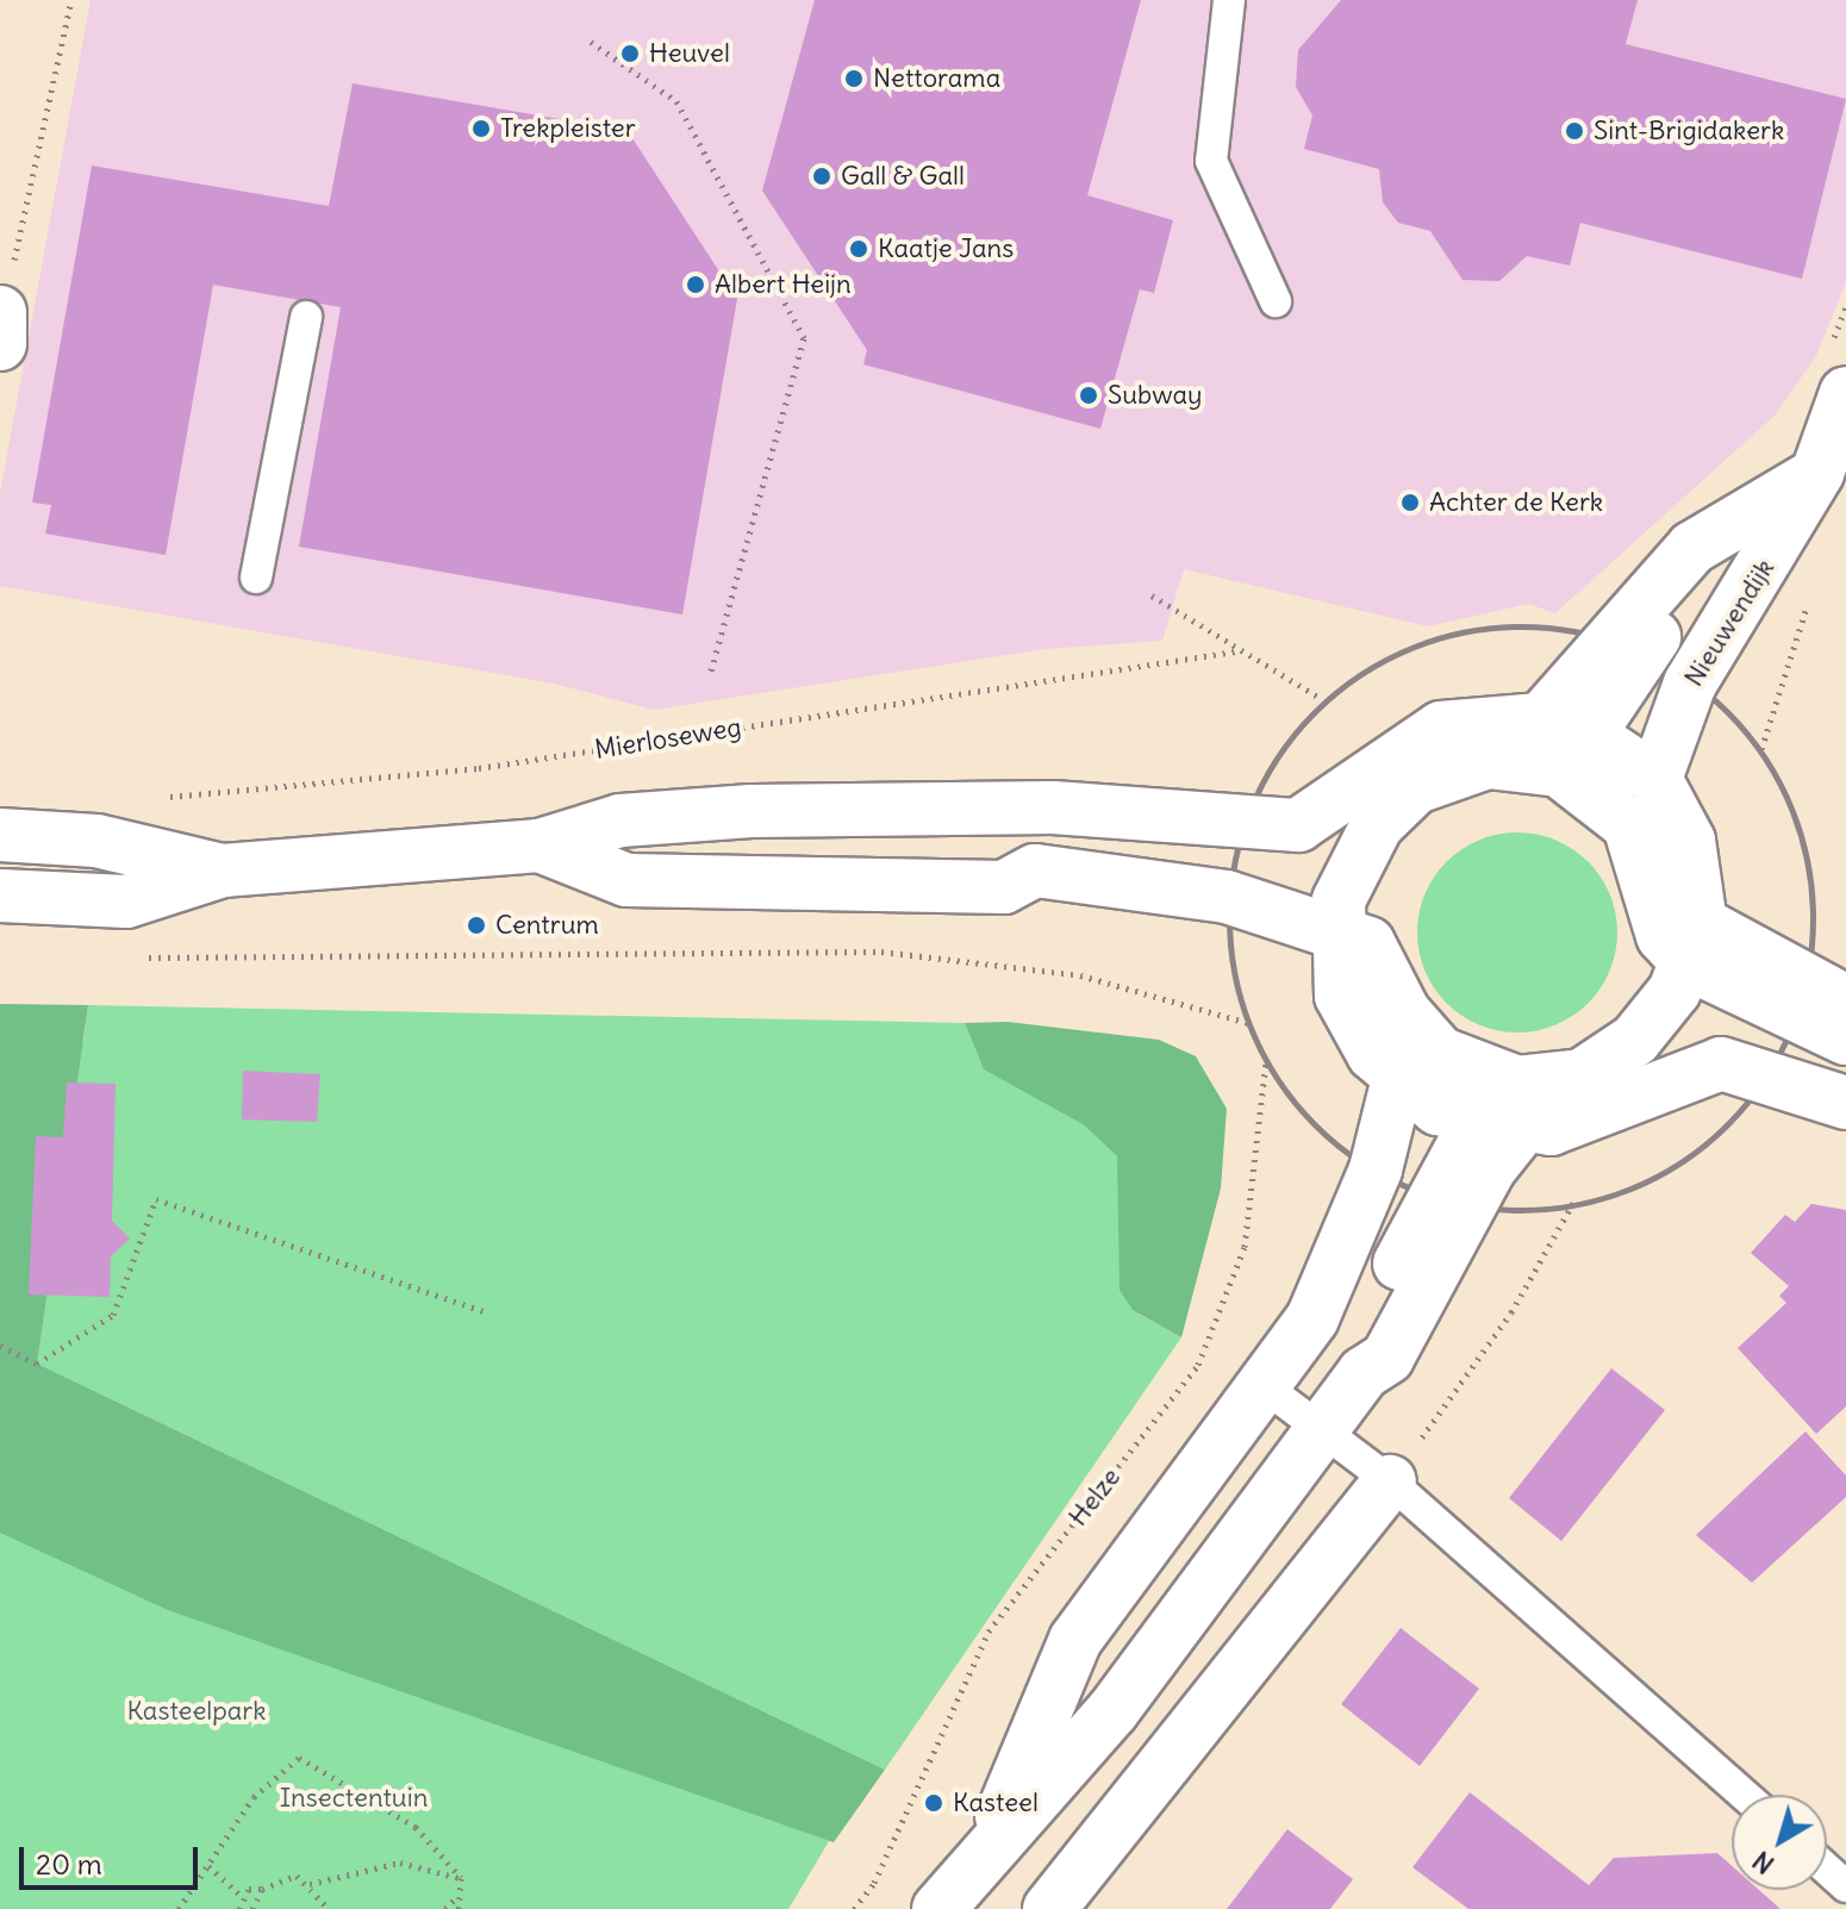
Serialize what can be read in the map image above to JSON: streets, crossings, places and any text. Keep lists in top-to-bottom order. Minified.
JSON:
{"streets":{"main road":["Nieuwendijk"],"path":["Mierloseweg","Helze"]},"parks":["Kasteelpark","Insectentuin"],"places":["Heuvel","Nettorama","Trekpleister","Sint-Brigidakerk","Gall & Gall","Kaatje Jans","Albert Heijn","Subway","Achter de Kerk","Centrum","Kasteel"],"scale_bar":"20 m","north":"bottom left"}
